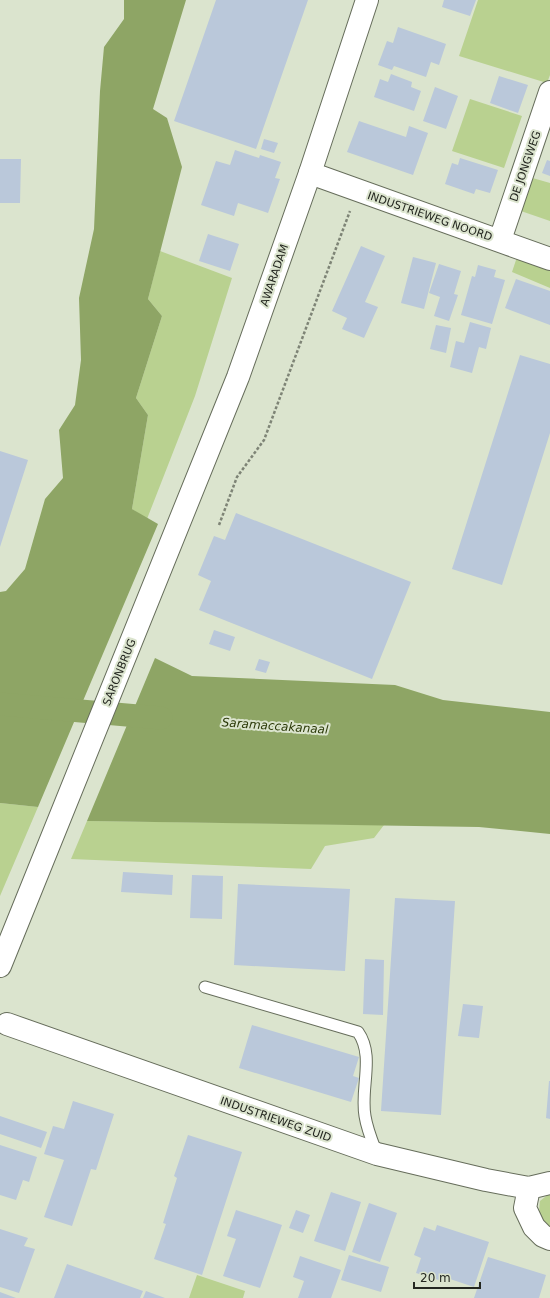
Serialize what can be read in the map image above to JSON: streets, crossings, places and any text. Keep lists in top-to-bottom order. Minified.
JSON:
{"streets":{"street":["DE JONGWEG","INDUSTRIEWEG NOORD","AWARADAM","SARONBRUG","INDUSTRIEWEG ZUID"]},"crossings":[["DE JONGWEG","INDUSTRIEWEG NOORD"],["INDUSTRIEWEG NOORD","AWARADAM"],["AWARADAM","SARONBRUG"]],"water":["Saramaccakanaal"],"scale_bar":"20 m"}
